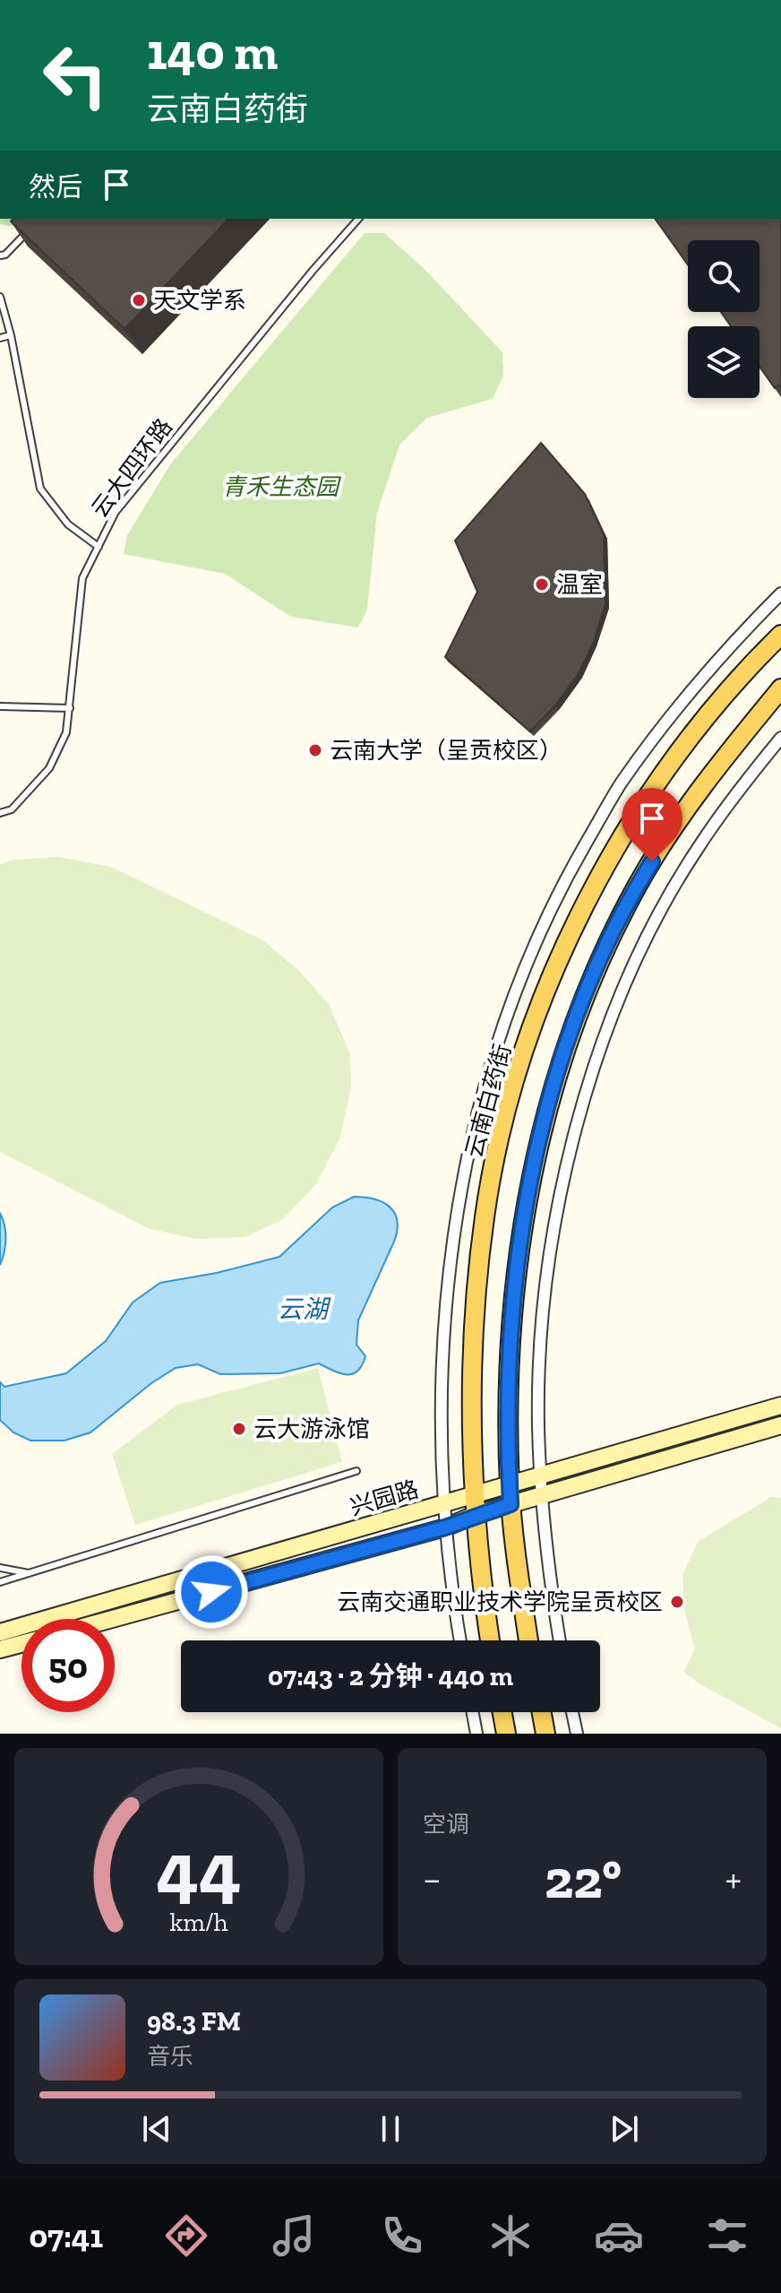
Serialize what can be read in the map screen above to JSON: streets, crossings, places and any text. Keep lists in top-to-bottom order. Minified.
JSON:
{"streets":{"main road":["云南白药街","兴园路"],"lane":["云大四环路"]},"crossings":[["云南白药街","兴园路"]],"water":["云湖"],"parks":["青禾生态园"],"places":["天文学系","温室","云南大学（呈贡校区）","云大游泳馆","云南交通职业技术学院呈贡校区"],"page":{"turn":["140 m","云南白药街"],"then":"然后","limit":"50","trip":"07:43 · 2 分钟 · 440 m","tile":"空调","heat":["−","22°","+"],"song":["98.3 FM","音乐"],"tabs":"07:41","gauge":["44","km/h"]}}
